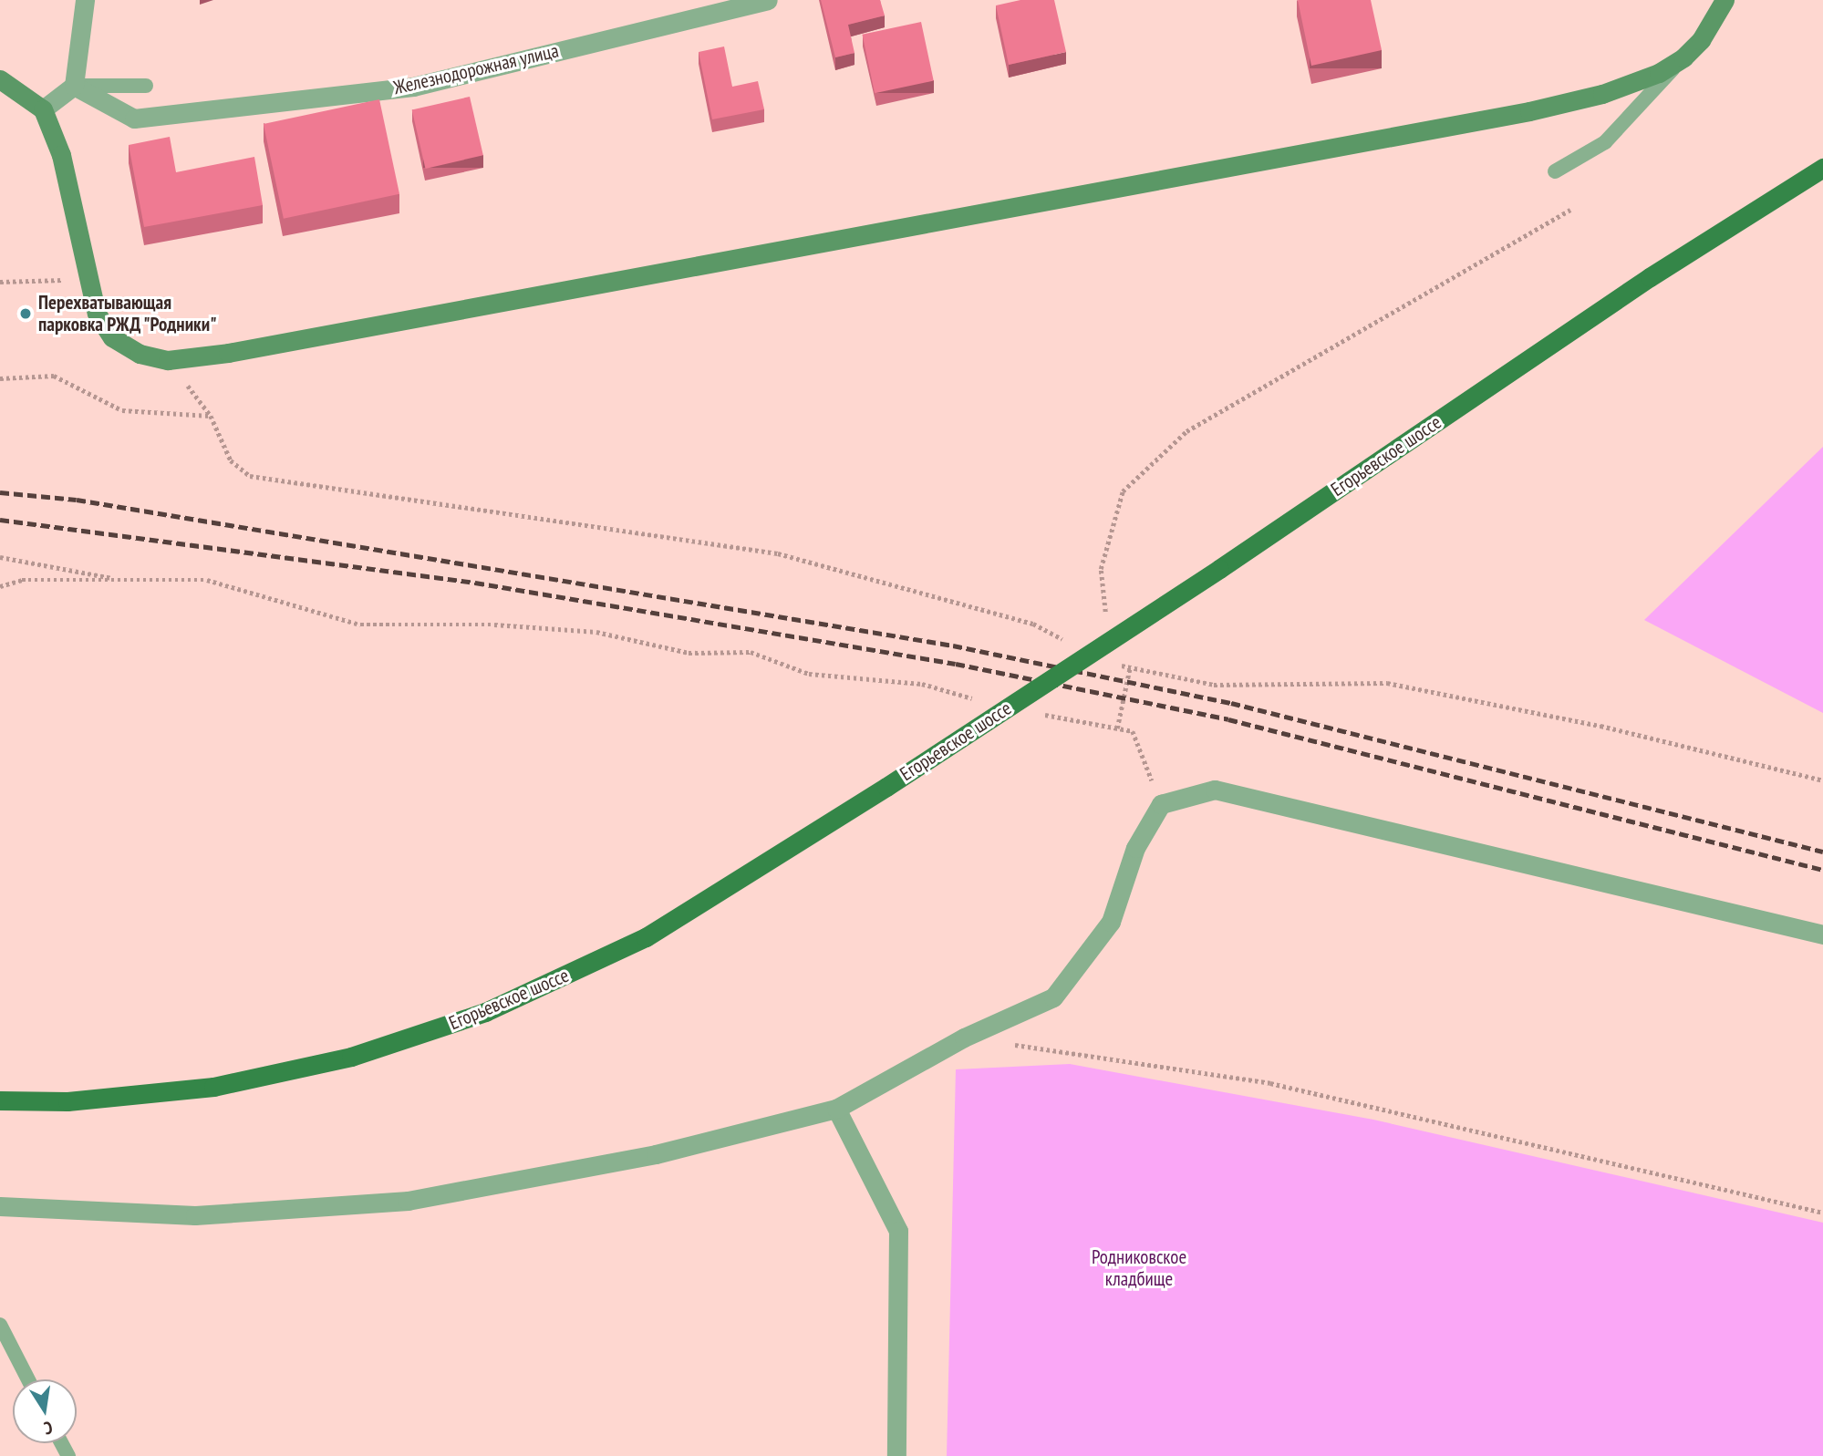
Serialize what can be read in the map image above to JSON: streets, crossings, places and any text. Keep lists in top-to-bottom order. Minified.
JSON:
{"streets":{"main road":["Егорьевское шоссе"],"street":["Железнодорожная улица"]},"parks":["Родниковское кладбище"],"places":["Перехватывающая парковка РЖД \"Родники\""],"north":"bottom"}
